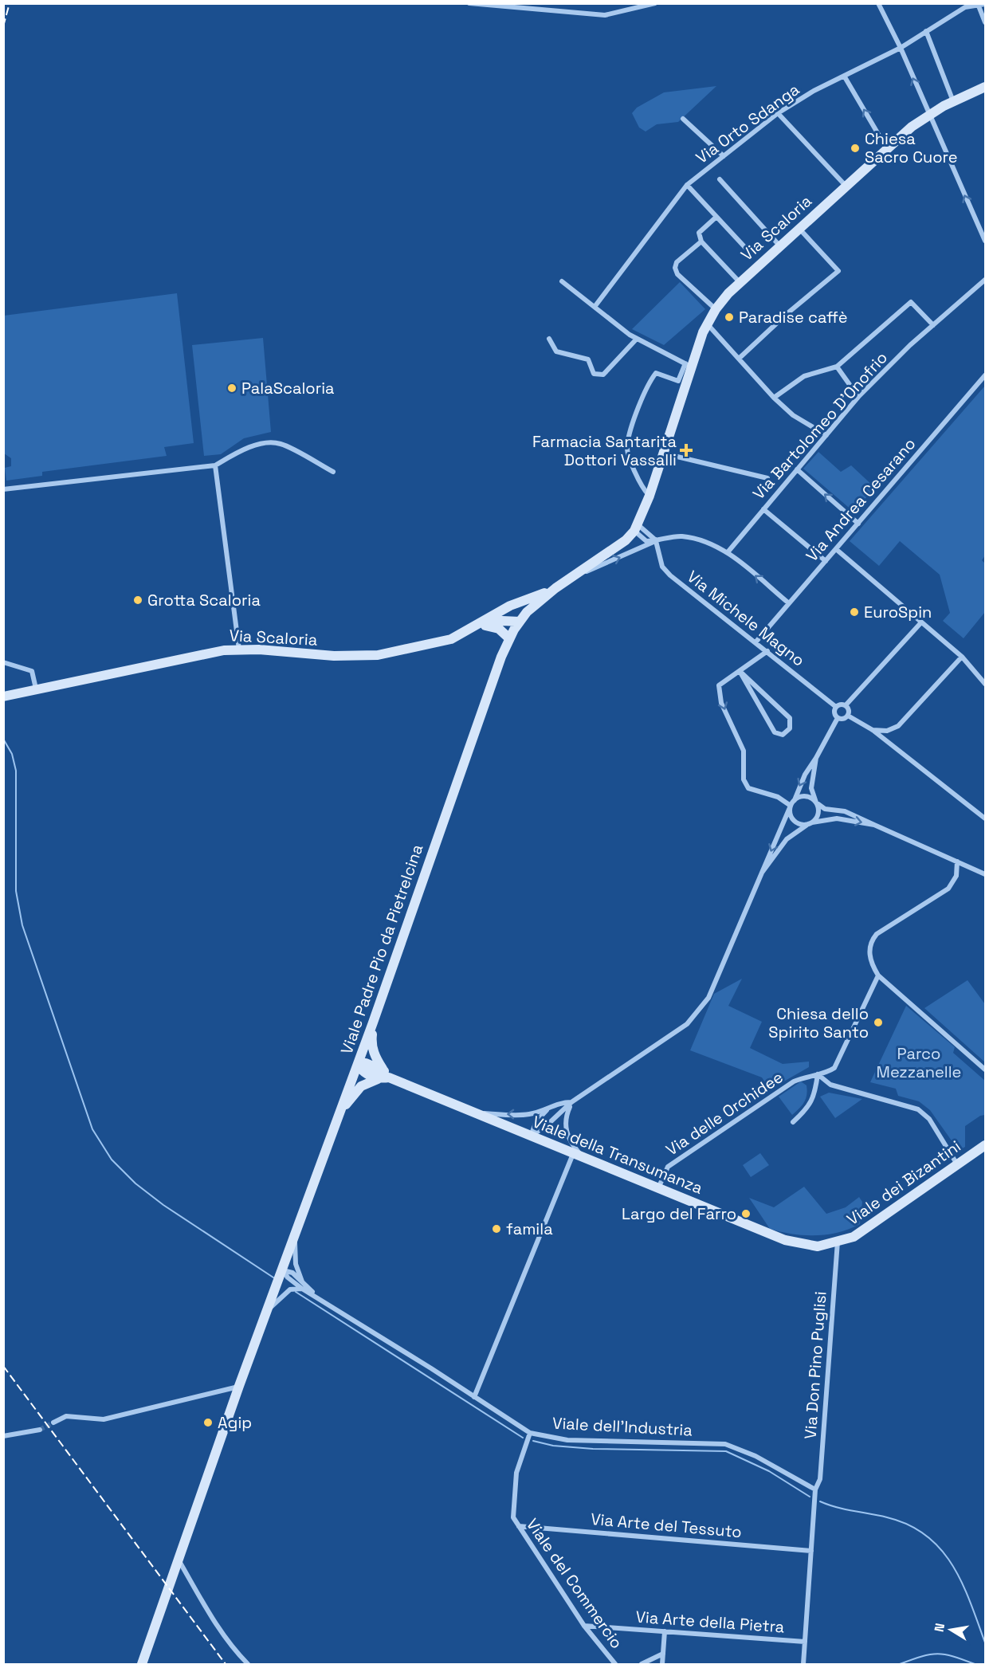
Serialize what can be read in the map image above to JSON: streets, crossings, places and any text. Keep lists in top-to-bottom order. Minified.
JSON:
{"streets":{"main road":["Via Scaloria","Viale Padre Pio da Pietrelcina","Viale della Transumanza","Viale dei Bizantini"],"street":["Via Orto Sdanga","Via Bartolomeo D'Onofrio","Via Andrea Cesarano","Via Michele Magno","Via delle Orchidee","Via Don Pino Puglisi","Viale dell'Industria","Via Arte del Tessuto","Viale del Commercio","Via Arte della Pietra"]},"crossings":[["Via Scaloria","Via Bartolomeo D'Onofrio"],["Via Scaloria","Via Andrea Cesarano"],["Via Scaloria","Via Michele Magno"],["Via Scaloria","Viale Padre Pio da Pietrelcina"],["Via Andrea Cesarano","Via Michele Magno"],["Viale Padre Pio da Pietrelcina","Viale dell'Industria"],["Via delle Orchidee","Viale della Transumanza"],["Viale della Transumanza","Viale dei Bizantini"],["Viale della Transumanza","Via Don Pino Puglisi"],["Viale dei Bizantini","Via Don Pino Puglisi"],["Via Don Pino Puglisi","Viale dell'Industria"],["Via Don Pino Puglisi","Via Arte del Tessuto"],["Via Don Pino Puglisi","Via Arte della Pietra"],["Viale dell'Industria","Viale del Commercio"],["Via Arte del Tessuto","Viale del Commercio"],["Viale del Commercio","Via Arte della Pietra"]],"parks":["Parco Mezzanelle"],"places":{"other":["Chiesa Sacro Cuore","Paradise caffè","PalaScaloria","Grotta Scaloria","EuroSpin","Chiesa dello Spirito Santo","Largo del Farro","famila","Agip"],"health":["Farmacia Santarita Dottori Vassalli"]},"north":"left"}
